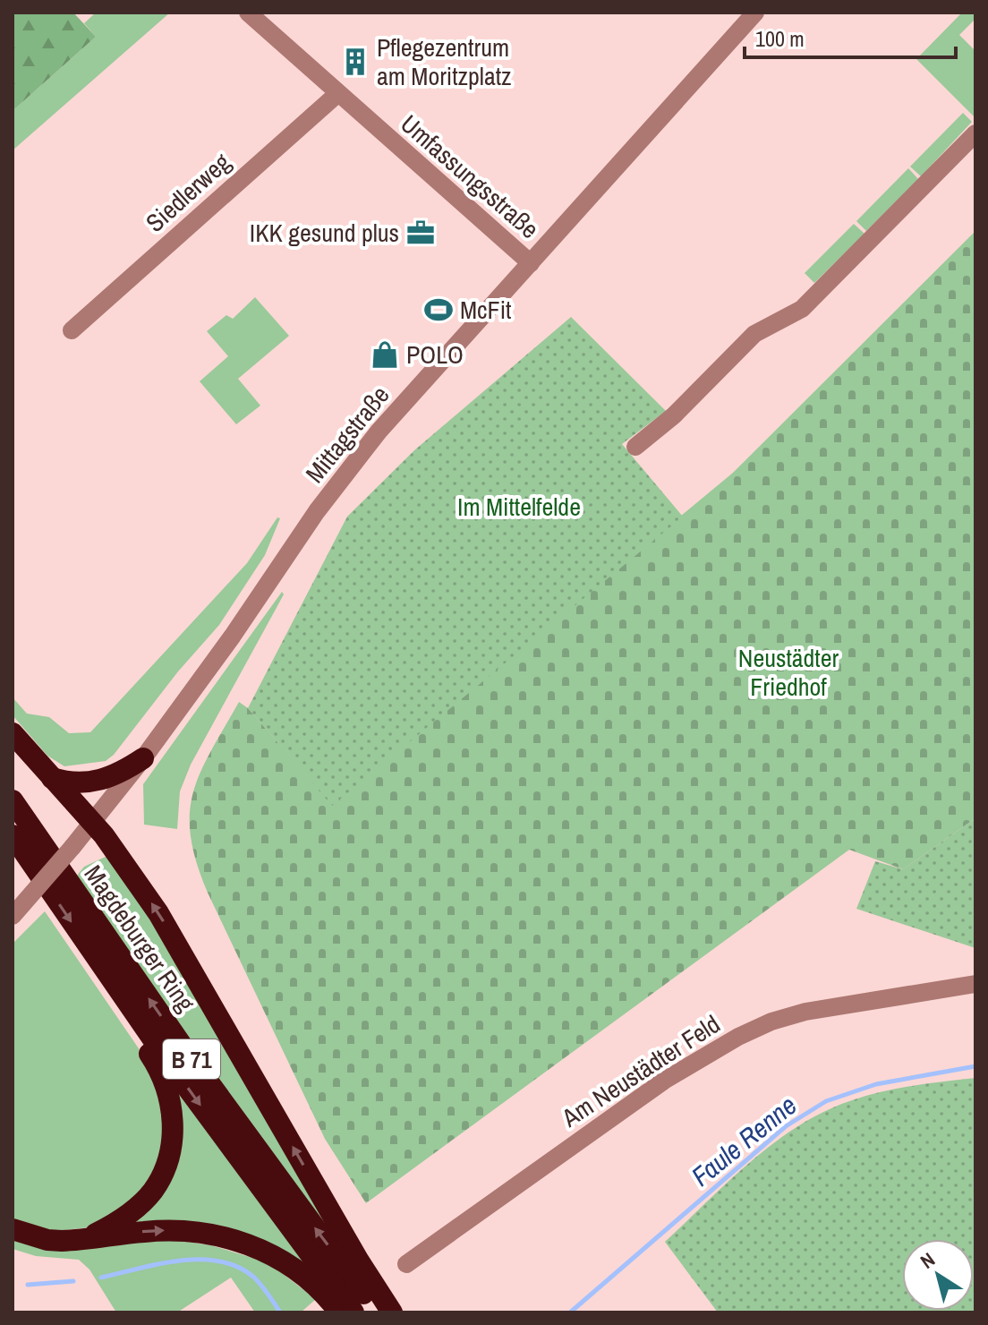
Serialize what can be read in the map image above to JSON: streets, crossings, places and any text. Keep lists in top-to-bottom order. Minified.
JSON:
{"streets":{"highway":["Magdeburger Ring","B 71"],"street":["Umfassungsstraße","Siedlerweg","Mittagstraße","Am Neustädter Feld"]},"crossings":[["Umfassungsstraße","Siedlerweg"],["Umfassungsstraße","Mittagstraße"]],"water":["Faule Renne"],"parks":["Im Mittelfelde","Neustädter Friedhof"],"places":{"building":["Pflegezentrum am Moritzplatz"],"office":["IKK gesund plus"],"sports":["McFit"],"shop":["POLO"]},"scale_bar":"100 m","north":"top left"}
